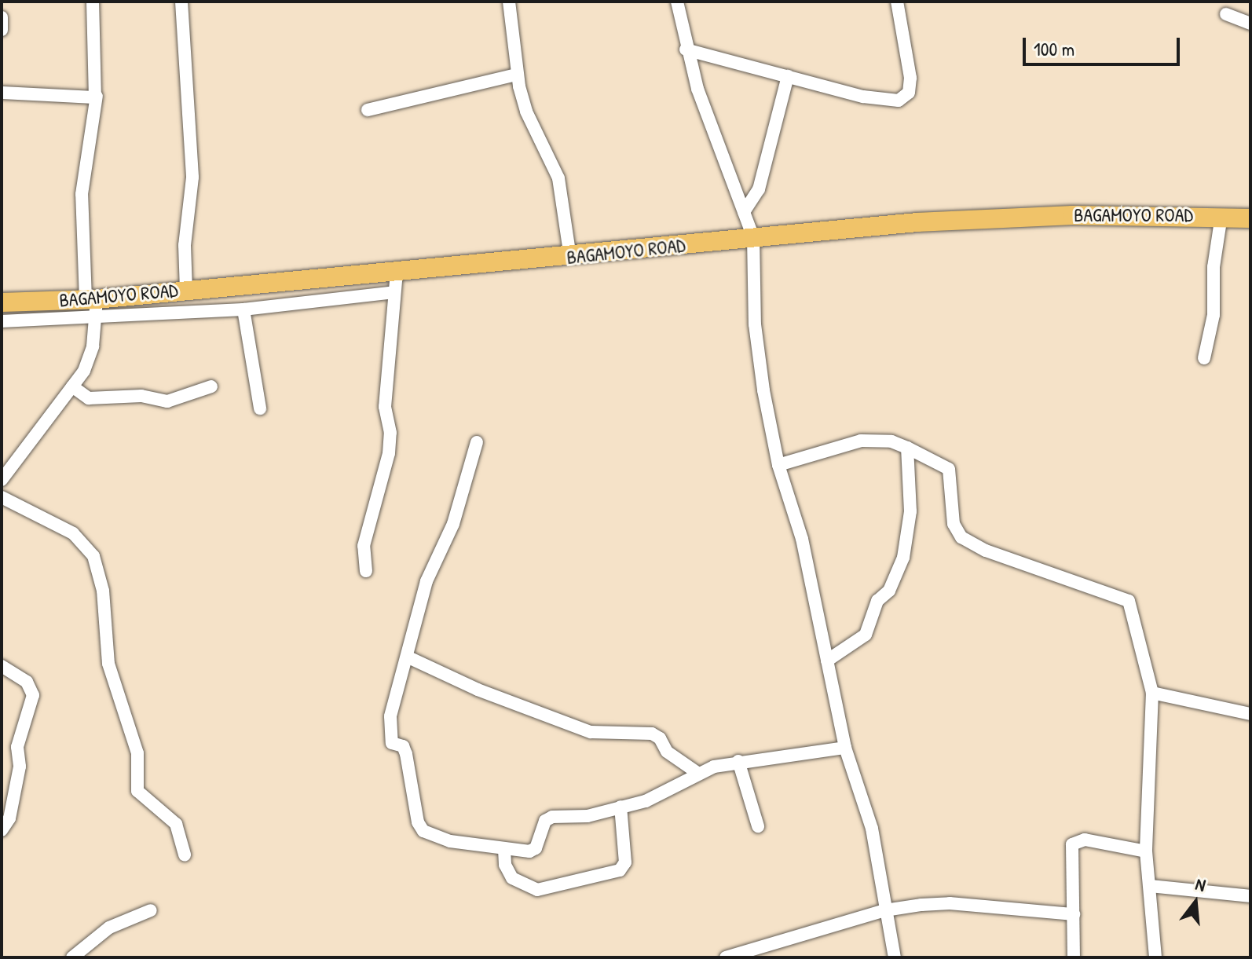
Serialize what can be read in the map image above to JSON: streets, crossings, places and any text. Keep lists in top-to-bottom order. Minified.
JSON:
{"streets":{"highway":["BAGAMOYO ROAD"]},"scale_bar":"100 m","north":"top"}
